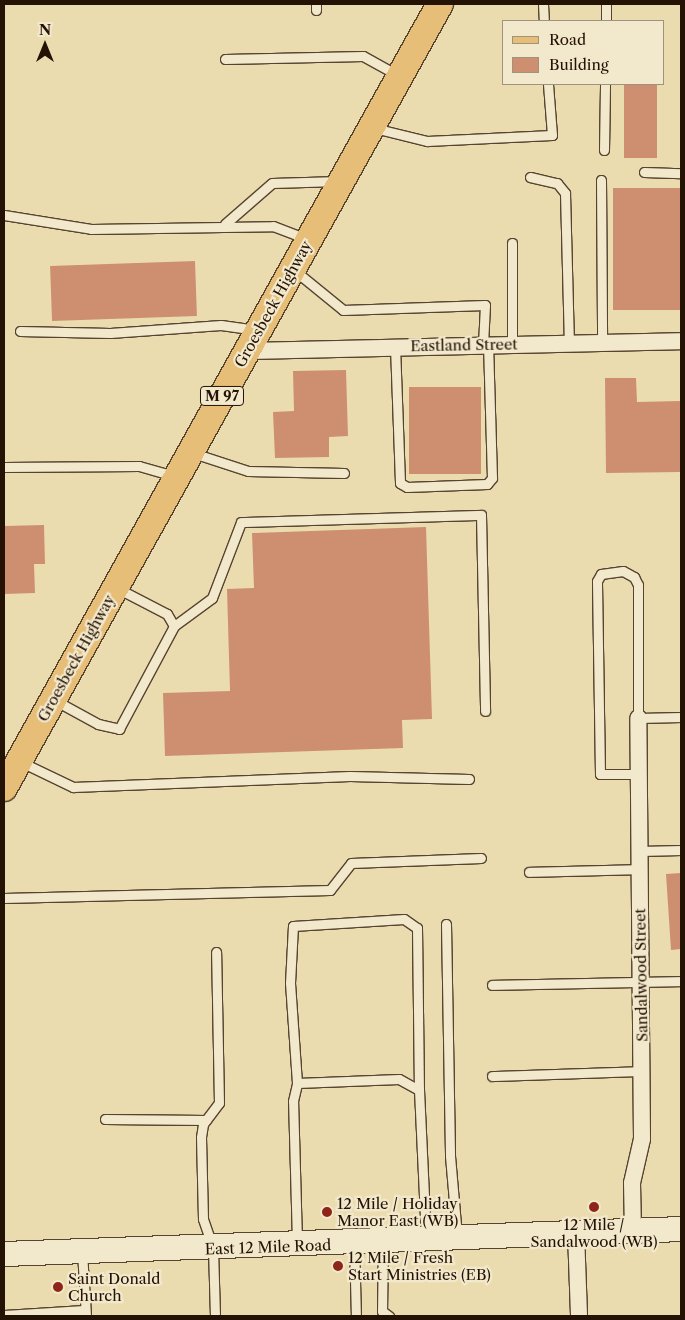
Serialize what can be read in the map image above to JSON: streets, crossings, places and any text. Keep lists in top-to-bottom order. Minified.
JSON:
{"streets":{"main road":["Groesbeck Highway","M 97","East 12 Mile Road"],"street":["Eastland Street","Sandalwood Street"]},"crossings":[["Groesbeck Highway","Eastland Street"],["Sandalwood Street","East 12 Mile Road"]],"places":["12 Mile / Sandalwood (WB)","12 Mile / Holiday Manor East (WB)","12 Mile / Fresh Start Ministries (EB)","Saint Donald Church"],"legend":["Road","Building"],"north":"top"}
